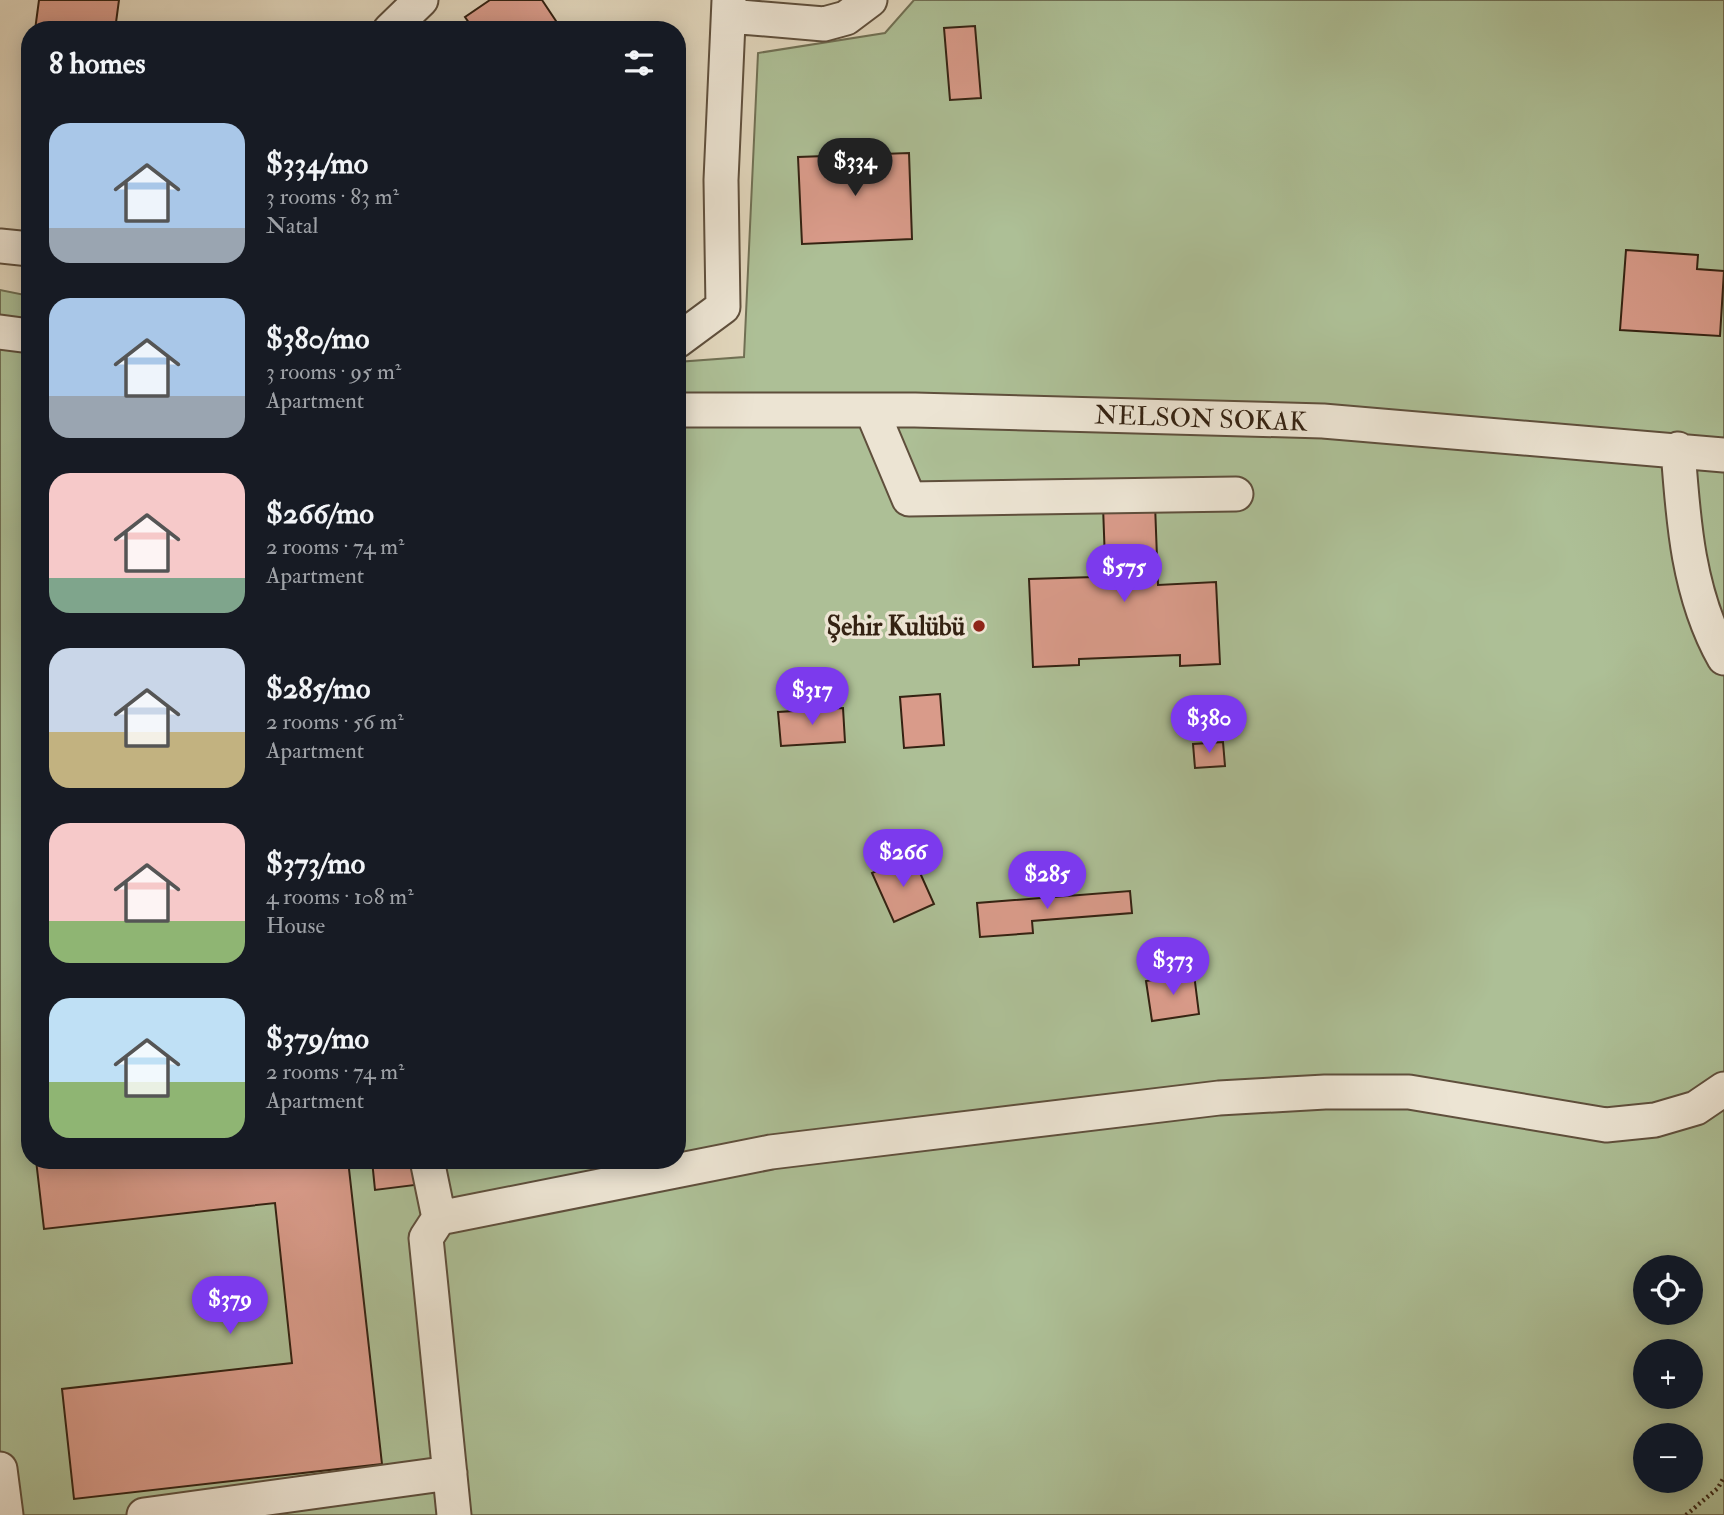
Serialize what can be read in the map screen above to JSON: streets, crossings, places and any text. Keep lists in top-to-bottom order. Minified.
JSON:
{"streets":{"street":["NELSON SOKAK"]},"places":["Şehir Kulübü"],"page":{"heading":"8 homes","list":[{"name":"$334/mo","note":"3 rooms · 83 m² · Natal"},{"name":"$380/mo","note":"3 rooms · 95 m² · Apartment"},{"name":"$266/mo","note":"2 rooms · 74 m² · Apartment"},{"name":"$285/mo","note":"2 rooms · 56 m² · Apartment"},{"name":"$373/mo","note":"4 rooms · 108 m² · House"},{"name":"$379/mo","note":"2 rooms · 74 m² · Apartment"}],"price":["$334","$575","$317","$380","$266","$285","$373","$379"],"map_buttons":["+","−"]}}
